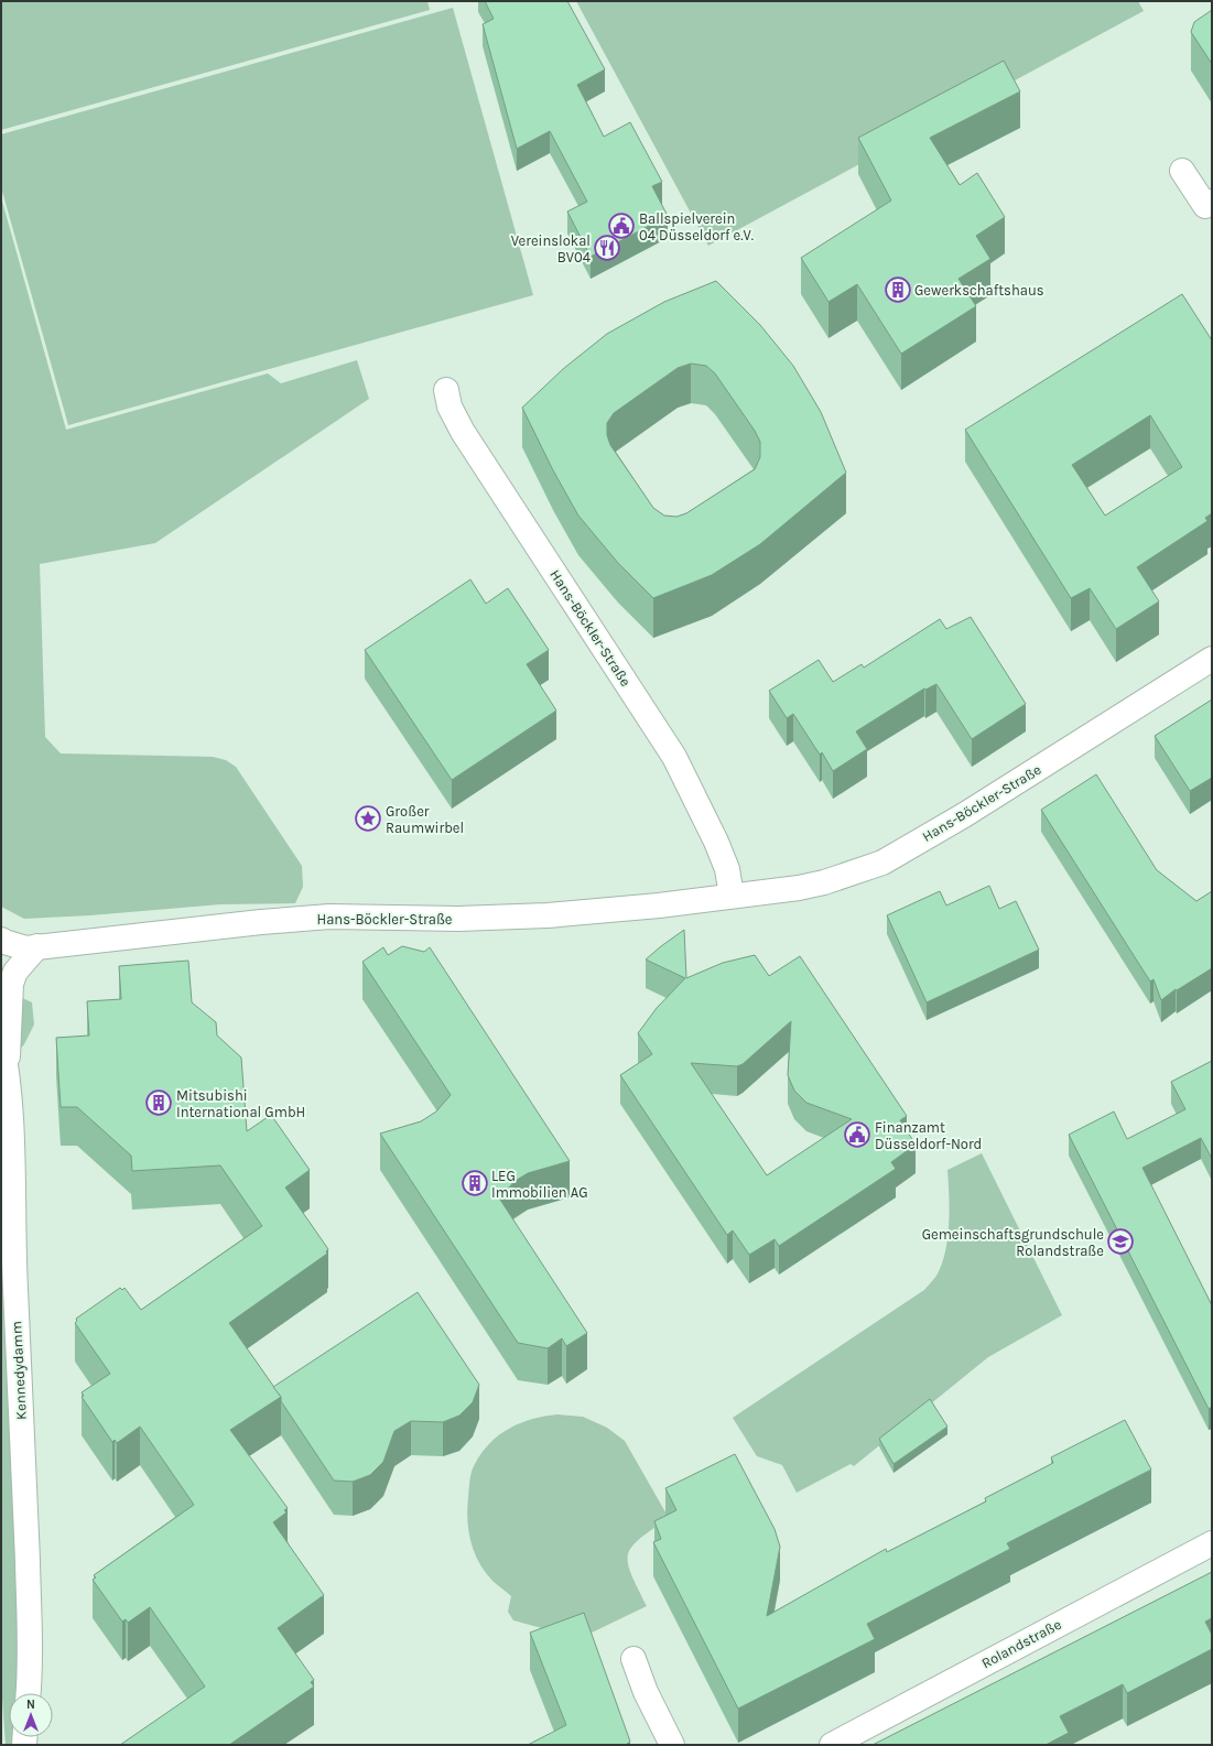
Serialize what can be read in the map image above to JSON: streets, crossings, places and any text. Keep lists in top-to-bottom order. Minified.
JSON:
{"streets":{"street":["Hans-Böckler-Straße","Kennedydamm","Rolandstraße"]},"places":{"public building":["Ballspielverein 04 Düsseldorf e.V.","Finanzamt Düsseldorf-Nord"],"restaurant":["Vereinslokal BV04"],"building":["Gewerkschaftshaus","Mitsubishi International GmbH","LEG Immobilien AG"],"place":["Großer Raumwirbel"],"school or university":["Gemeinschaftsgrundschule Rolandstraße"]},"north":"top"}
